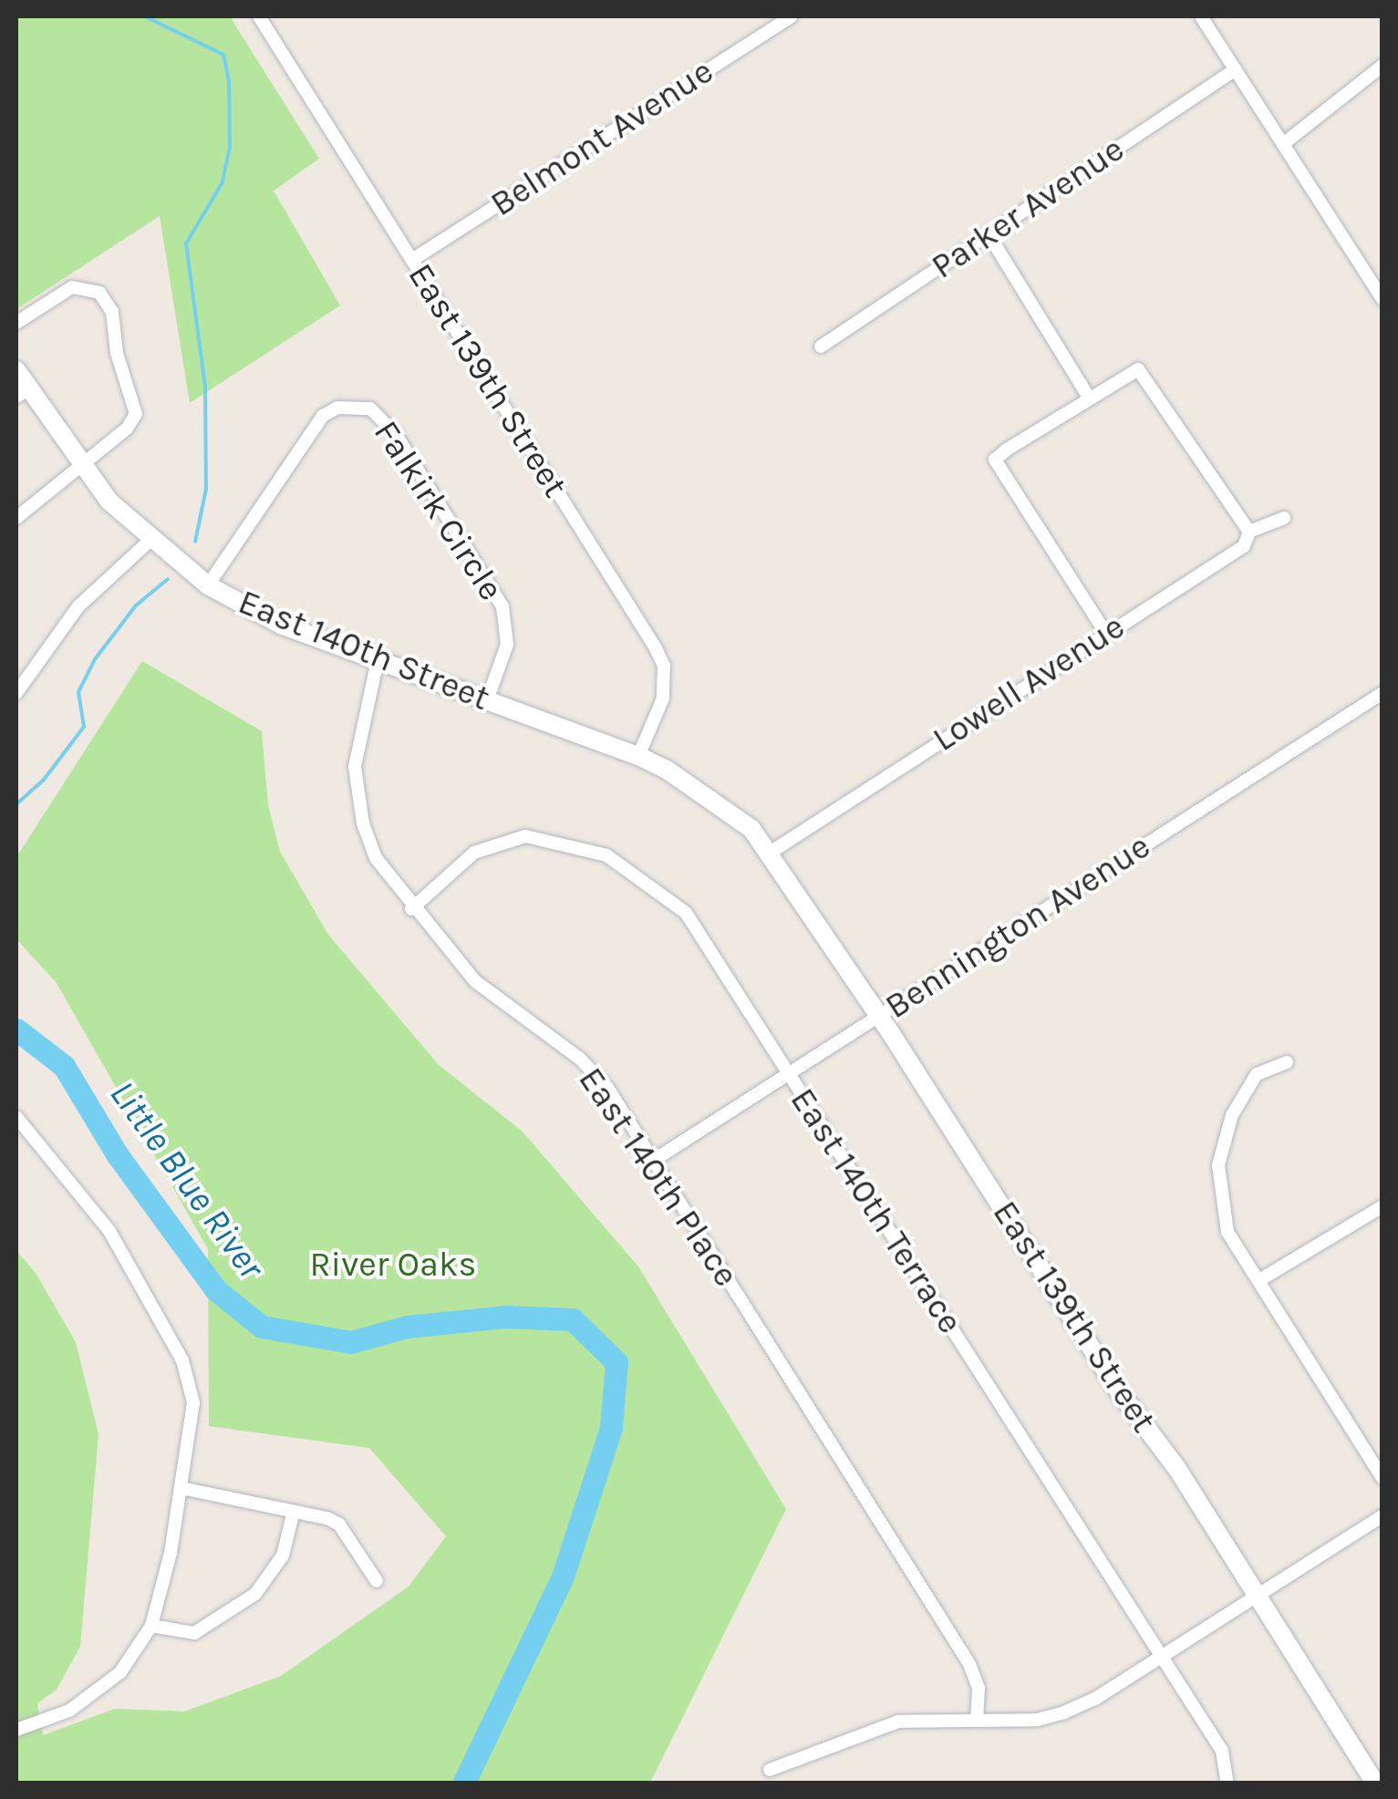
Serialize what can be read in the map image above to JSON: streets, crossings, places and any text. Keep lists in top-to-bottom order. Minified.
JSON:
{"streets":{"street":["Belmont Avenue","Parker Avenue","East 139th Street","Falkirk Circle","East 140th Street","Lowell Avenue","Bennington Avenue","East 140th Place","East 140th Terrace"]},"crossings":[["Belmont Avenue","East 139th Street"],["East 139th Street","East 140th Street"],["East 139th Street","Lowell Avenue"],["East 139th Street","Bennington Avenue"],["Falkirk Circle","East 140th Street"],["East 140th Street","Lowell Avenue"],["East 140th Street","East 140th Place"],["Bennington Avenue","East 140th Place"],["Bennington Avenue","East 140th Terrace"],["East 140th Place","East 140th Terrace"]],"water":["Little Blue River"],"parks":["River Oaks"]}
